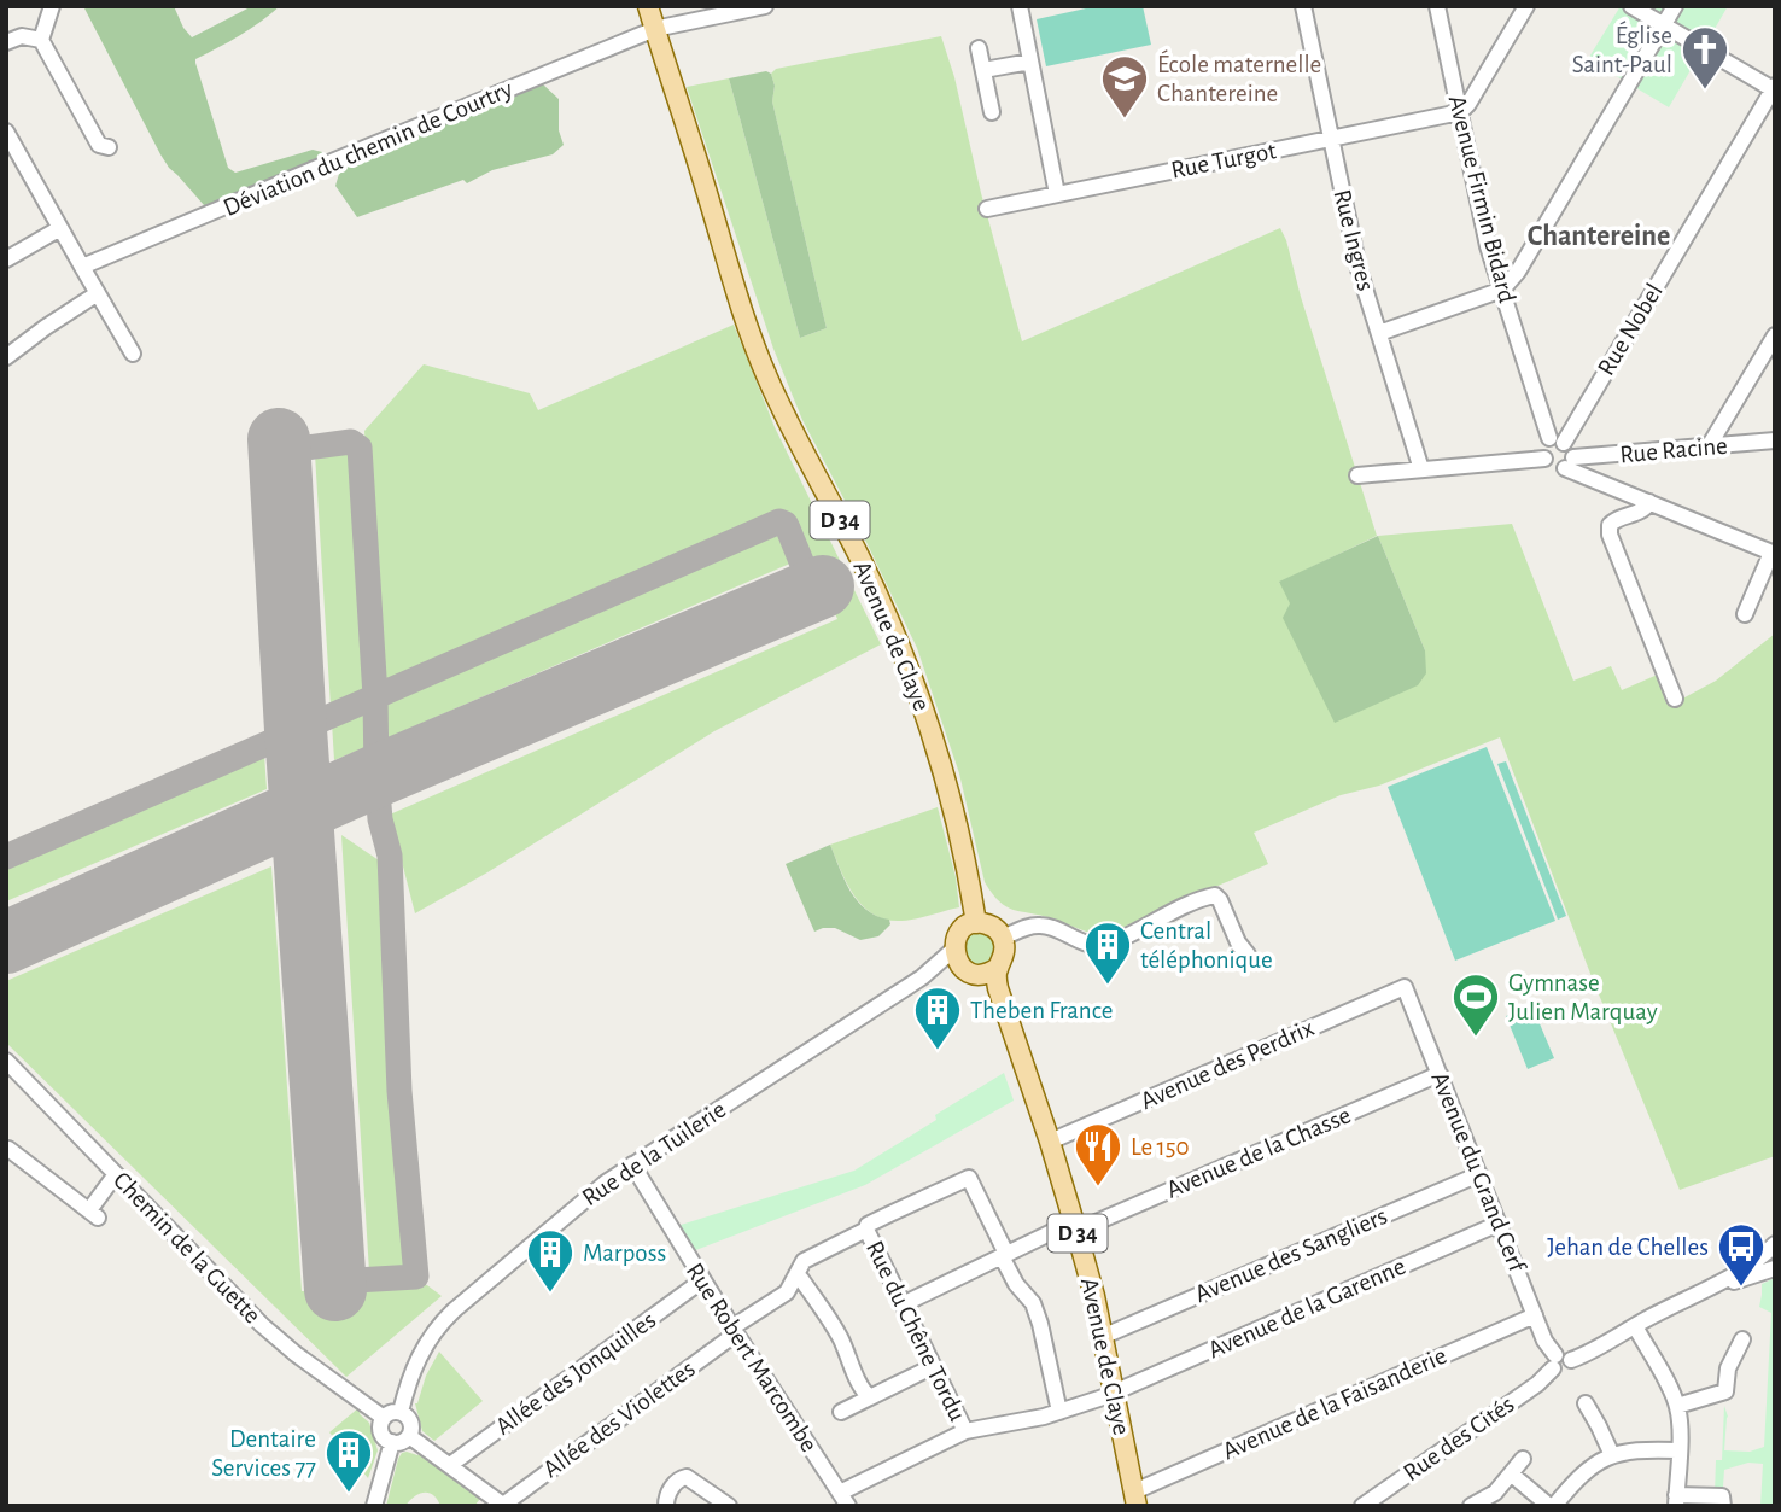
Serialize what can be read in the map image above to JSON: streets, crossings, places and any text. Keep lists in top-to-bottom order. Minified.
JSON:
{"streets":{"main road":["D 34","Avenue de Claye"],"street":["Déviation du chemin de Courtry","Rue Turgot","Avenue Firmin Bidard","Rue Ingres","Rue Nobel","Rue Racine","Avenue des Perdrix","Avenue de la Chasse","Rue de la Tuilerie","Avenue du Grand Cerf","Chemin de la Guette","Avenue des Sangliers","Avenue de la Garenne","Rue du Chêne Tordu","Rue Robert Marcombe","Allée des Jonquilles","Avenue de la Faisanderie","Allée des Violettes","Rue des Cités"]},"crossings":[["Déviation du chemin de Courtry","Avenue de Claye"],["Rue Turgot","Avenue Firmin Bidard"],["Rue Turgot","Rue Ingres"],["Avenue Firmin Bidard","Rue Nobel"],["Avenue de Claye","Avenue des Perdrix"],["Avenue de Claye","Avenue de la Chasse"],["Avenue de Claye","Rue de la Tuilerie"],["Avenue de Claye","Avenue des Sangliers"],["Avenue de Claye","Avenue de la Garenne"],["Avenue de Claye","Avenue de la Faisanderie"],["Avenue des Perdrix","Avenue du Grand Cerf"],["Avenue de la Chasse","Avenue du Grand Cerf"],["Avenue de la Chasse","Rue du Chêne Tordu"],["Avenue de la Chasse","Allée des Violettes"],["Rue de la Tuilerie","Chemin de la Guette"],["Rue de la Tuilerie","Rue Robert Marcombe"],["Avenue du Grand Cerf","Avenue des Sangliers"],["Avenue du Grand Cerf","Avenue de la Garenne"],["Avenue du Grand Cerf","Avenue de la Faisanderie"],["Avenue du Grand Cerf","Rue des Cités"],["Avenue de la Garenne","Rue du Chêne Tordu"],["Avenue de la Garenne","Rue Robert Marcombe"],["Rue du Chêne Tordu","Allée des Violettes"],["Rue Robert Marcombe","Allée des Jonquilles"],["Rue Robert Marcombe","Allée des Violettes"]],"districts":["Chantereine"],"places":{"church":["Église Saint-Paul"],"school or university":["École maternelle Chantereine"],"building":["Central téléphonique","Theben France","Marposs","Dentaire Services 77"],"sports":["Gymnase Julien Marquay"],"restaurant":["Le 150"],"bus stop":["Jehan de Chelles"]}}
